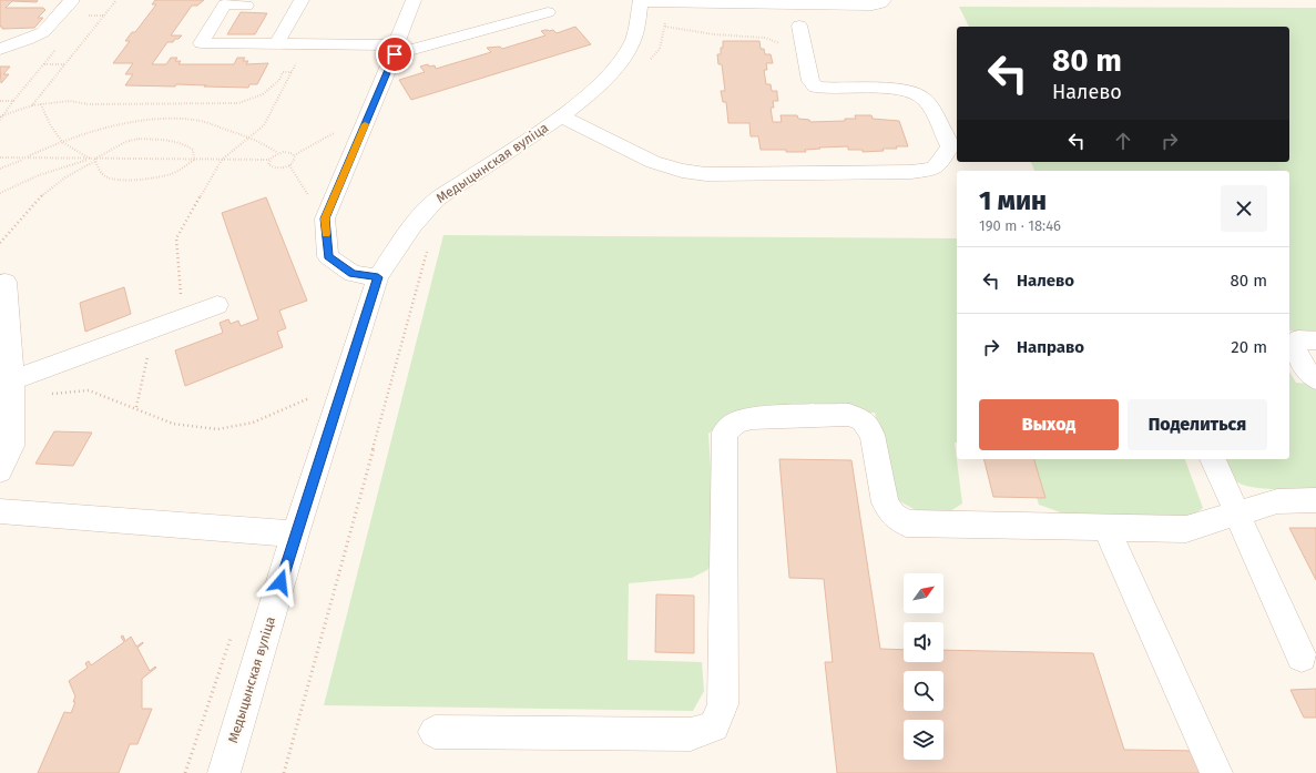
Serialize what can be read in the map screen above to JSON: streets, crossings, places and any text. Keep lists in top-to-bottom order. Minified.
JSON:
{"streets":{"street":["Медыцынская вуліца"]},"north":"top right","page":{"turn":["80 m","Налево"],"heading":["1 мин","190 m · 18:46"],"list":[{"name":"Налево","value":"80 m"},{"name":"Направо","value":"20 m"}],"buttons":["Выход","Поделиться"]}}
